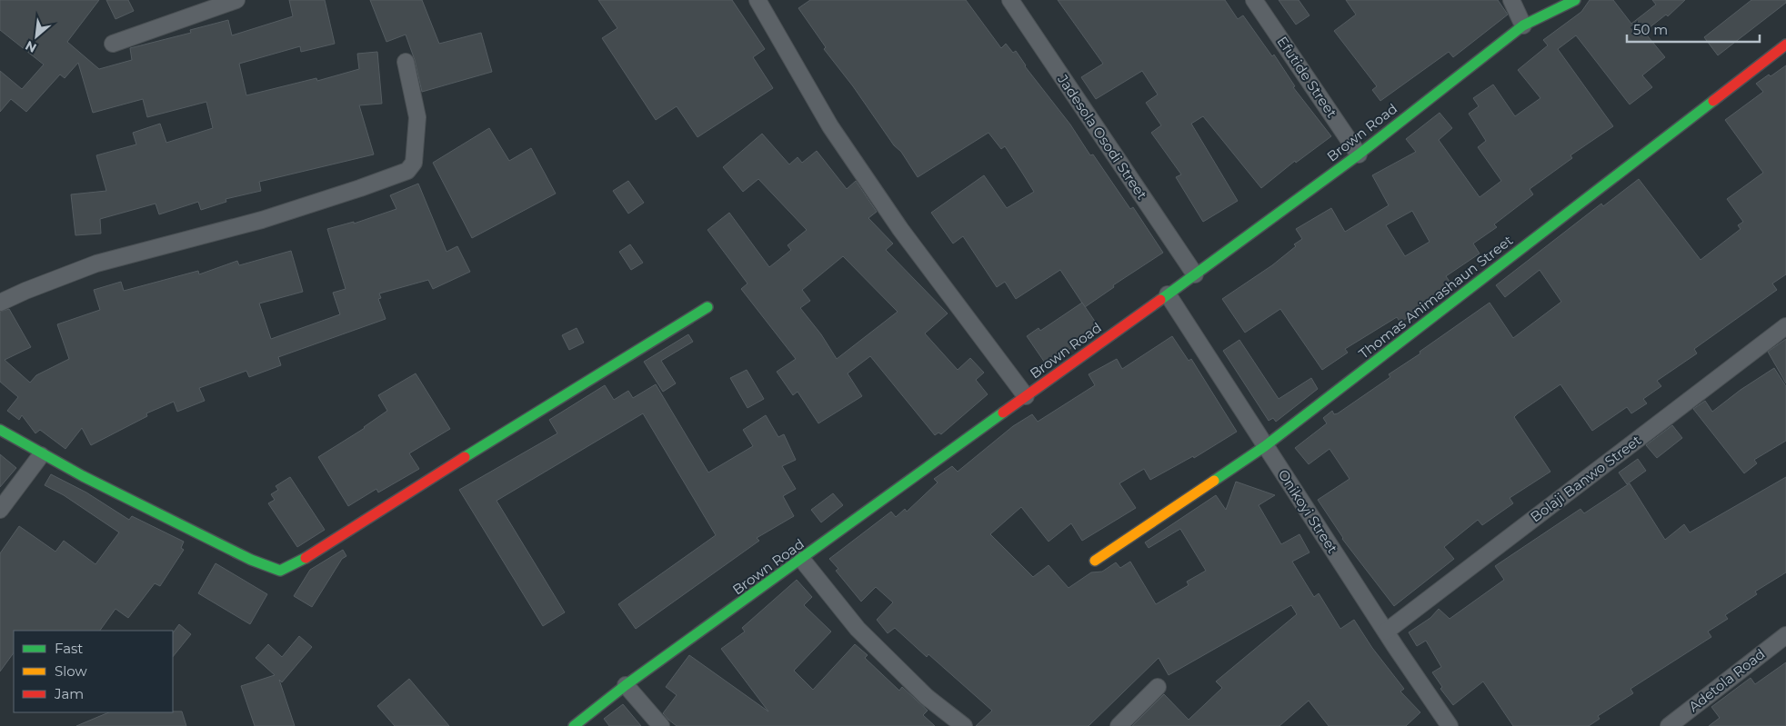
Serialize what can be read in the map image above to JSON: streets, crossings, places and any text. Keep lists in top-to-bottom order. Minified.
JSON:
{"streets":{"street":["Efutide Street","Brown Road","Jadesola Osodi Street","Thomas Animashaun Street","Bolaji Banwo Street","Onikoyi Street","Adetola Road"]},"crossings":[["Efutide Street","Brown Road"],["Brown Road","Jadesola Osodi Street"],["Brown Road","Onikoyi Street"],["Thomas Animashaun Street","Onikoyi Street"],["Bolaji Banwo Street","Onikoyi Street"]],"legend":["Fast","Slow","Jam"],"scale_bar":"50 m","north":"bottom left"}
